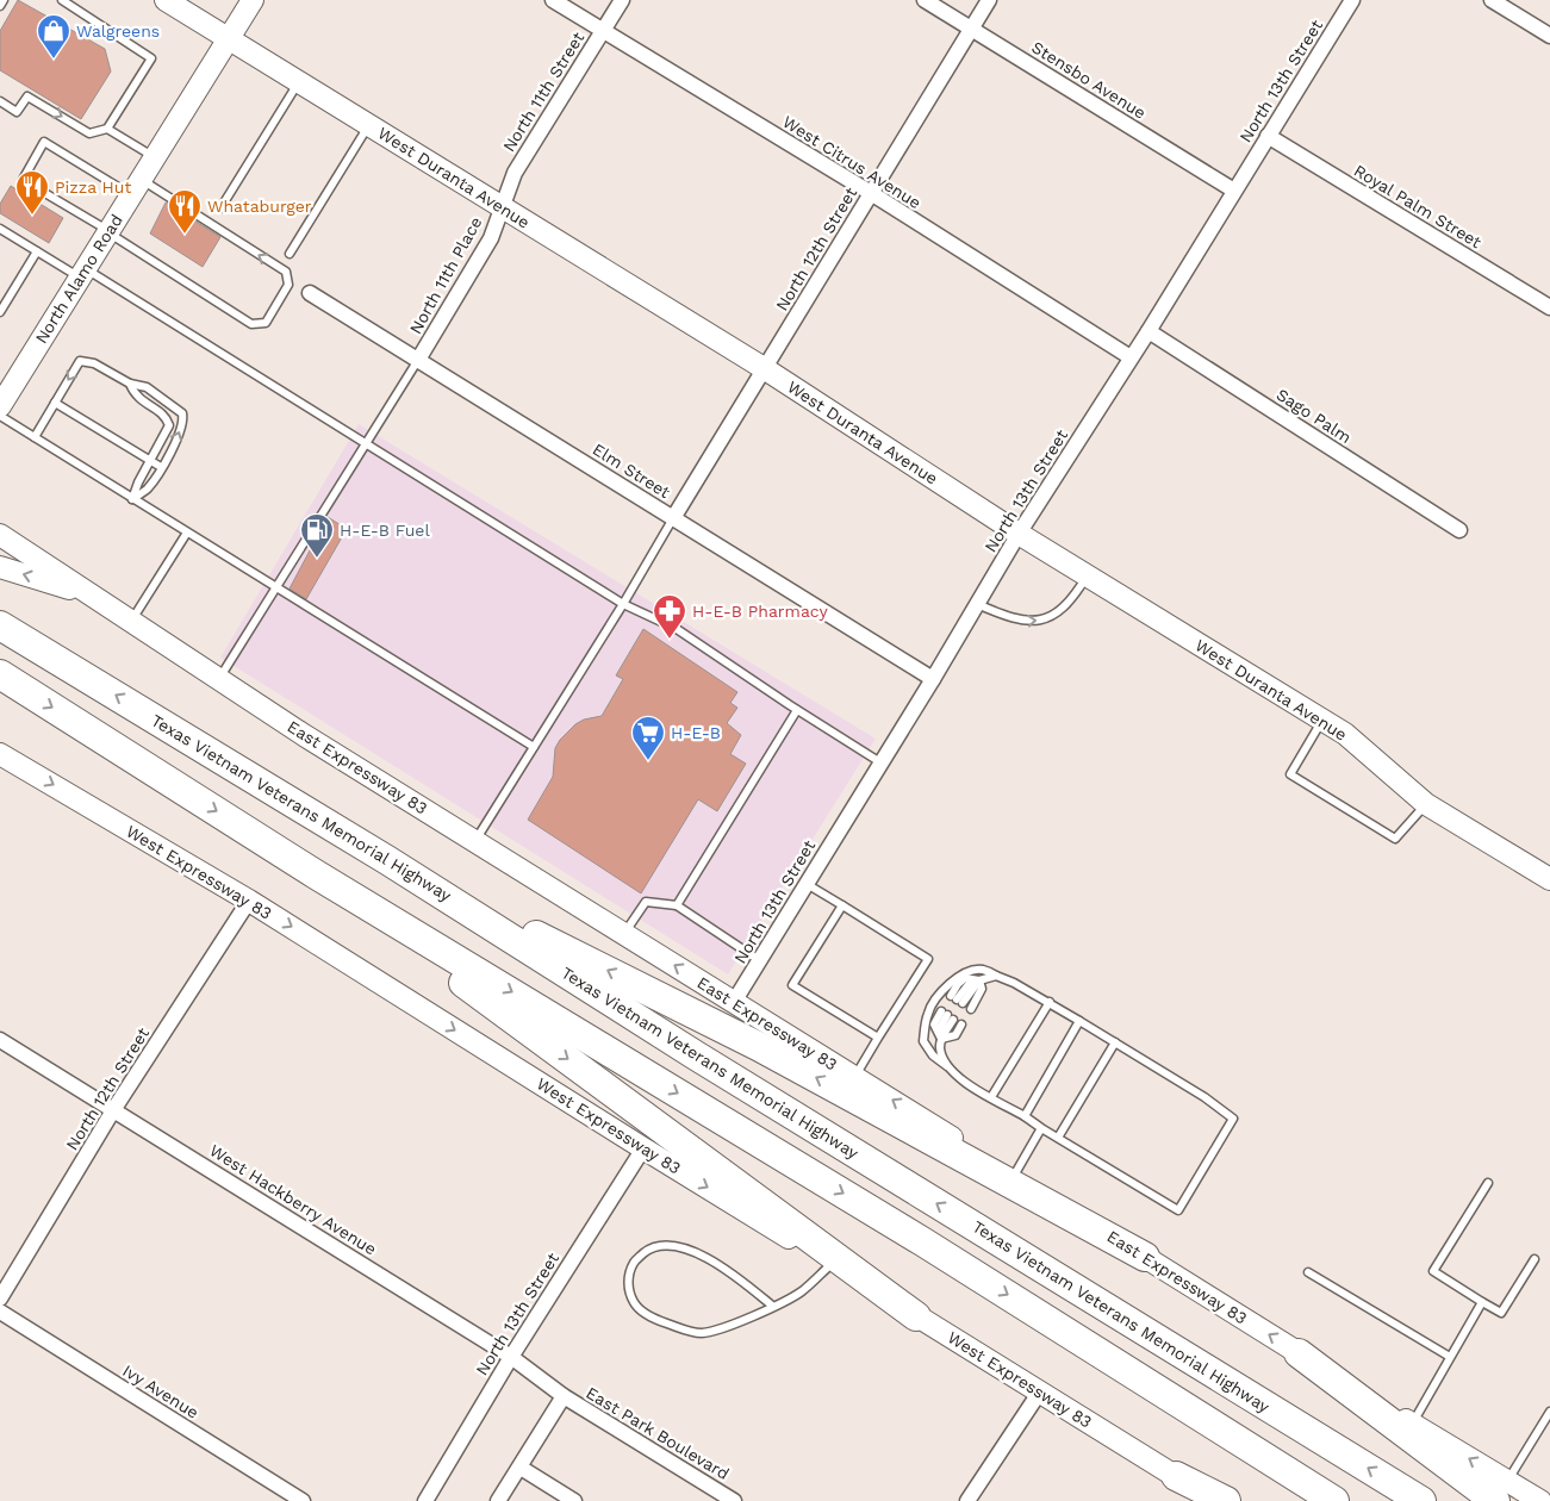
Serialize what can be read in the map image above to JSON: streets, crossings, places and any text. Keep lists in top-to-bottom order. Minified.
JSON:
{"streets":{"highway":["Texas Vietnam Veterans Memorial Highway"],"main road":["West Duranta Avenue","North Alamo Road","East Expressway 83","West Expressway 83"],"street":["Stensbo Avenue","North 13th Street","North 11th Street","West Citrus Avenue","Royal Palm Street","North 12th Street","North 11th Place","Sago Palm","Elm Street","West Hackberry Avenue","Ivy Avenue","East Park Boulevard"]},"crossings":[["Stensbo Avenue","North 13th Street"],["Stensbo Avenue","North 12th Street"],["North 13th Street","West Citrus Avenue"],["North 13th Street","West Duranta Avenue"],["North 13th Street","Royal Palm Street"],["North 13th Street","Sago Palm"],["North 13th Street","Elm Street"],["North 13th Street","East Expressway 83"],["North 13th Street","West Expressway 83"],["North 13th Street","West Hackberry Avenue"],["North 11th Street","West Citrus Avenue"],["North 11th Street","West Duranta Avenue"],["North 11th Street","North 11th Place"],["West Citrus Avenue","North 12th Street"],["West Duranta Avenue","North 12th Street"],["West Duranta Avenue","North 11th Place"],["West Duranta Avenue","North Alamo Road"],["North 12th Street","Elm Street"],["North 12th Street","West Expressway 83"],["North 12th Street","West Hackberry Avenue"],["North 11th Place","Elm Street"],["West Hackberry Avenue","East Park Boulevard"]],"one_way":["West Expressway 83"],"places":{"shop":["Walgreens"],"restaurant":["Pizza Hut","Whataburger"],"fuel station":["H-E-B Fuel"],"pharmacy":["H-E-B Pharmacy"],"supermarket":["H-E-B"]}}
